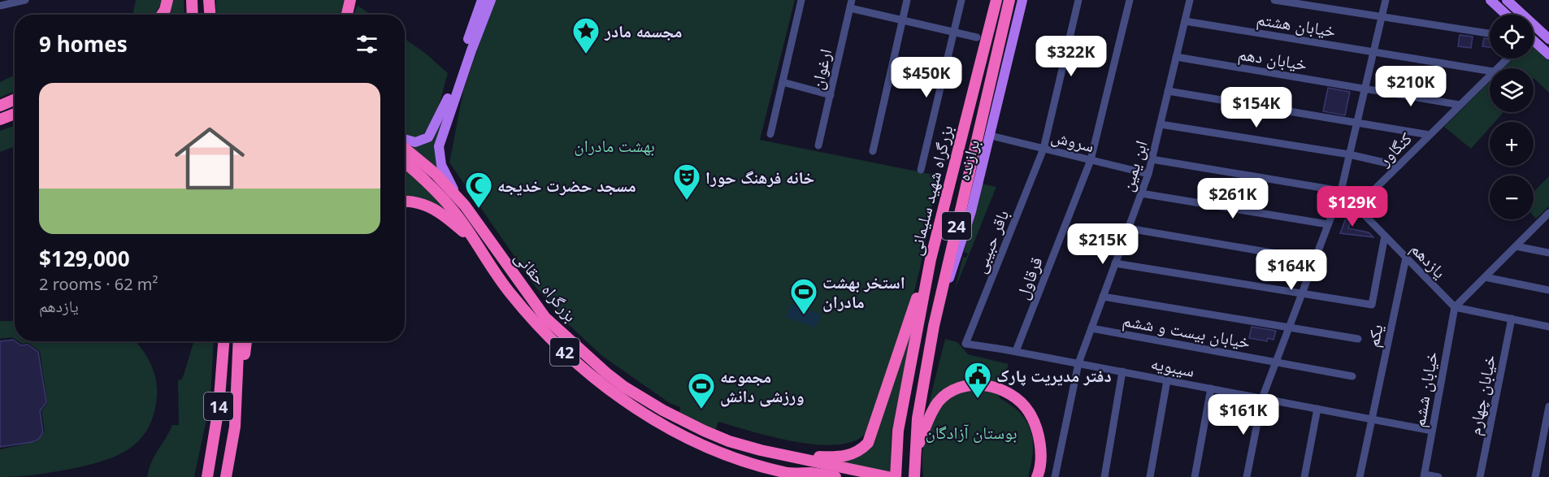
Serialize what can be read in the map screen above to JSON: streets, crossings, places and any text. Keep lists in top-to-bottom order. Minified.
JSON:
{"streets":{"highway":["بزرگراه شهید سلیمانی","24","بزرگراه حقانی","42","14"],"main road":["برازنده"],"street":["خیابان هشتم","خیابان دهم","ارغوان","سروش","کنگاور","ابن یمین","باقر حبیبی","یازدهم","قرقاول","خیابان بیست و ششم","یکم","سیبویه","خیابان ششم","خیابان چهارم"]},"crossings":[["خیابان هشتم","ابن یمین"],["خیابان دهم","کنگاور"],["خیابان دهم","ابن یمین"],["سروش","برازنده"],["سروش","ابن یمین"],["سروش","باقر حبیبی"],["سروش","قرقاول"],["کنگاور","یازدهم"],["برازنده","بزرگراه شهید سلیمانی"],["ابن یمین","خیابان بیست و ششم"],["ابن یمین","سیبویه"],["باقر حبیبی","سیبویه"],["یازدهم","یکم"],["یازدهم","خیابان ششم"],["قرقاول","سیبویه"],["یکم","سیبویه"],["سیبویه","خیابان ششم"]],"parks":["بهشت مادران","بوستان آزادگان"],"places":{"place":["مجسمه مادر"],"theatre":["خانه فرهنگ حورا"],"mosque":["مسجد حضرت خدیجه"],"sports":["استخر بهشت مادران","مجموعه ورزشی دانش"],"public building":["دفتر مدیریت پارک"]},"page":{"map_buttons":["+","−"],"heading":"9 homes","price":["$322K","$450K","$210K","$154K","$261K","$129K","$215K","$164K","$161K"],"list":[{"name":"$129,000","note":"2 rooms · 62 m² · یازدهم"}]}}
